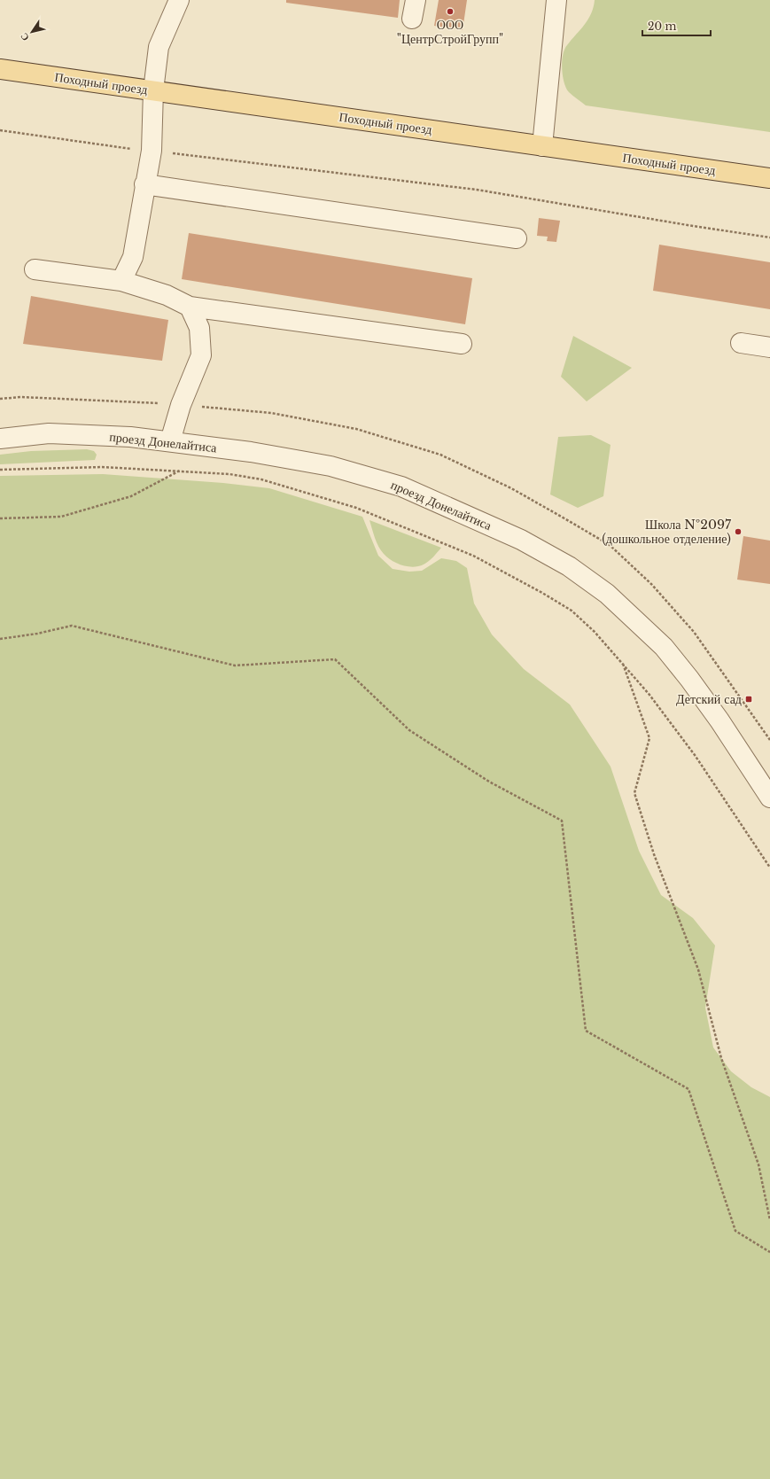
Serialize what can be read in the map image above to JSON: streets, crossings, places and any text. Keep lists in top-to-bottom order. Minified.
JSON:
{"streets":{"main road":["Походный проезд"],"street":["проезд Донелайтиса"]},"places":{"other":["ООО \"ЦентрСтройГрупп\"","Школа №2097 (дошкольное отделение)"],"transit":["Детский сад"]},"scale_bar":"20 m","north":"bottom left"}
